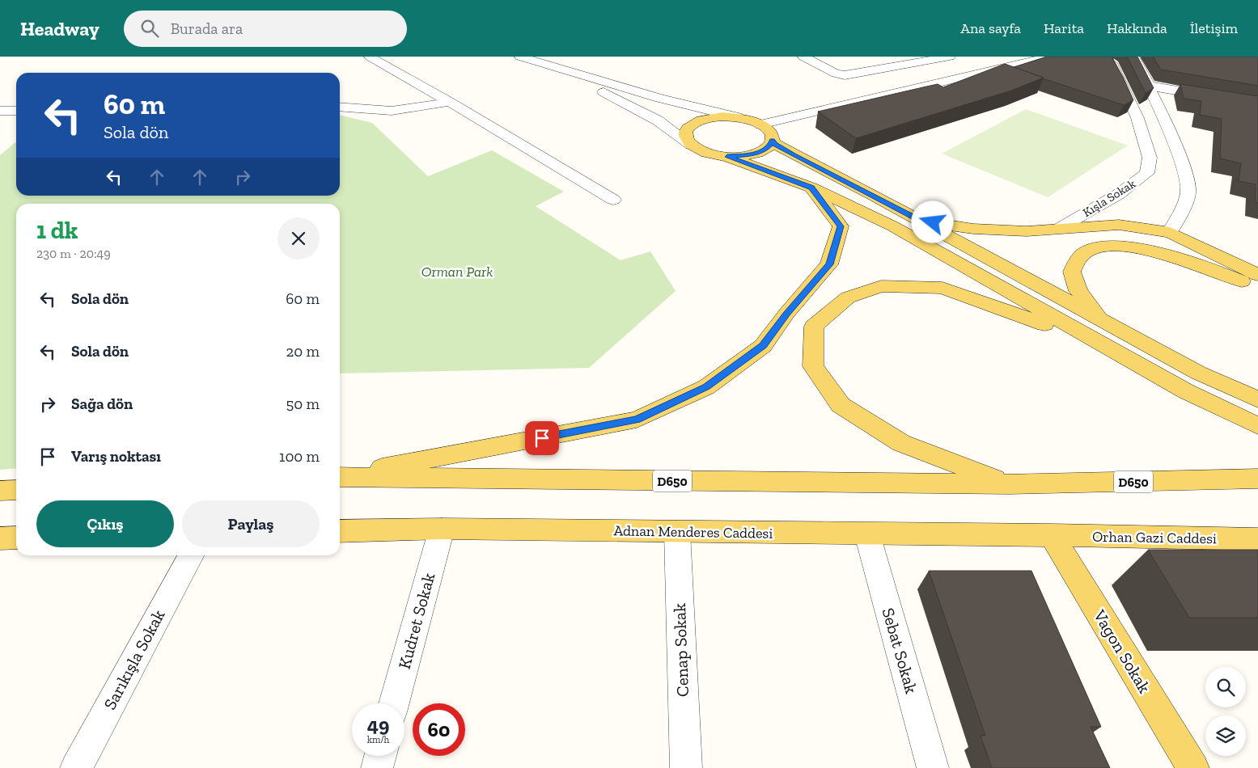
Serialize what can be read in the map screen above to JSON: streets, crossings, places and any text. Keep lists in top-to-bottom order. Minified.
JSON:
{"streets":{"main road":["D650","Adnan Menderes Caddesi","Orhan Gazi Caddesi","Vagon Sokak"],"street":["Kışla Sokak","Kudret Sokak","Cenap Sokak","Sebat Sokak","Sarıkışla Sokak"]},"crossings":[["Adnan Menderes Caddesi","Orhan Gazi Caddesi"],["Adnan Menderes Caddesi","Kudret Sokak"],["Adnan Menderes Caddesi","Cenap Sokak"],["Adnan Menderes Caddesi","Sebat Sokak"],["Adnan Menderes Caddesi","Vagon Sokak"],["Orhan Gazi Caddesi","Vagon Sokak"]],"parks":["Orman Park"],"page":{"header":"Headway","search":"Burada ara","nav":["Ana sayfa","Harita","Hakkında","İletişim"],"turn":["60 m","Sola dön"],"heading":["1 dk","230 m · 20:49"],"list":[{"name":"Sola dön","value":"60 m"},{"name":"Sola dön","value":"20 m"},{"name":"Sağa dön","value":"50 m"},{"name":"Varış noktası","value":"100 m"}],"buttons":["Çıkış","Paylaş"],"speed":"49 km/h","limit":"60"}}
